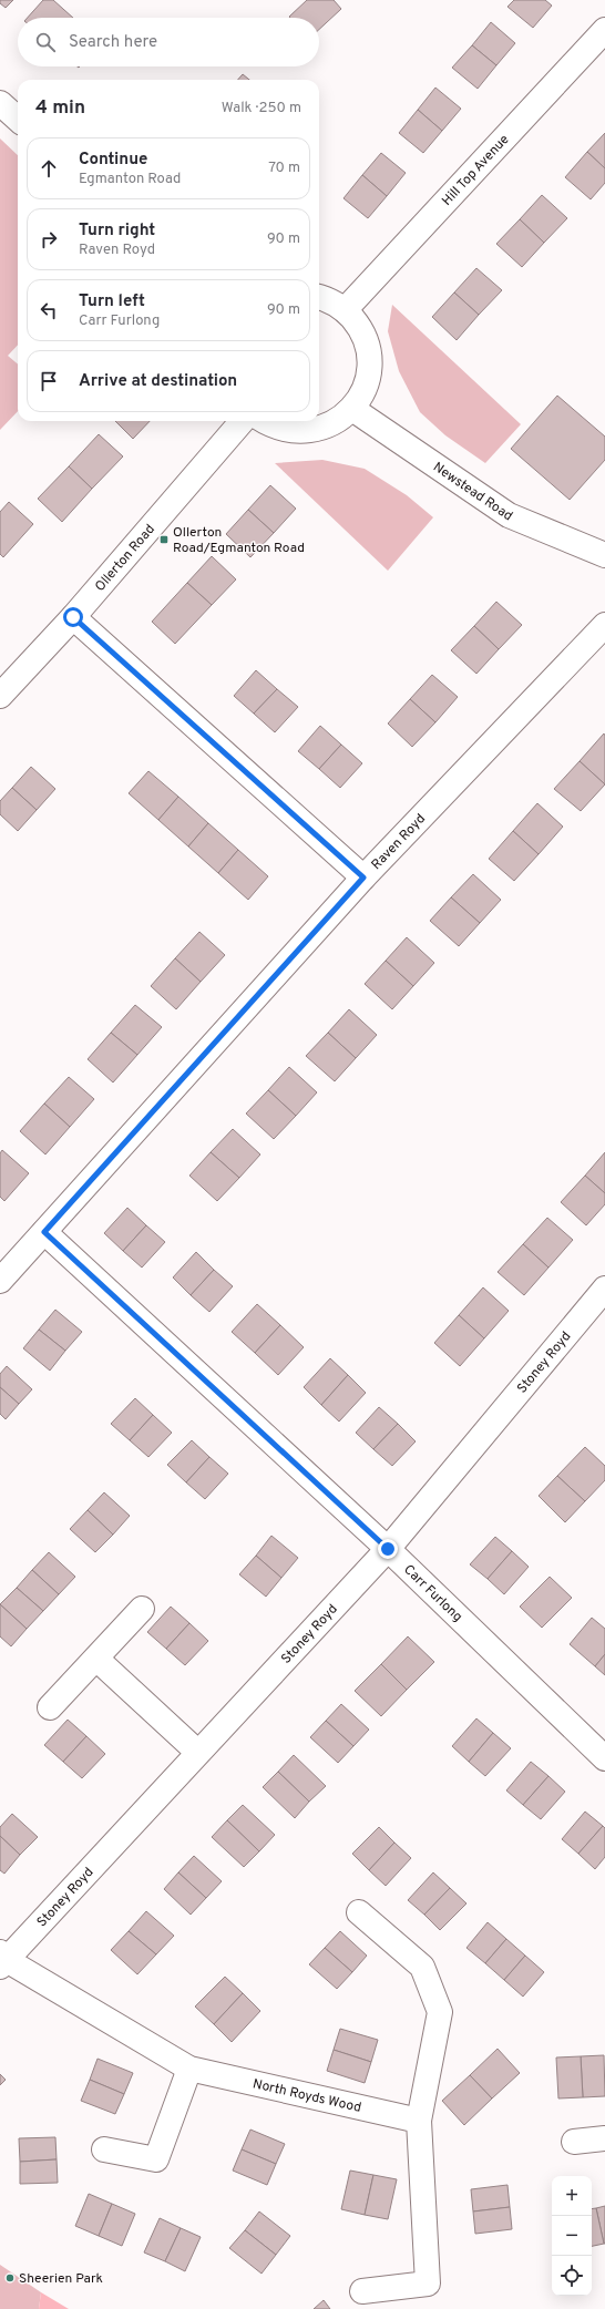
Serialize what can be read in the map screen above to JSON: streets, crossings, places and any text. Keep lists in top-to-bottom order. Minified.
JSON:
{"streets":{"street":["Hill Top Avenue","Newstead Road","Ollerton Road","Raven Royd","Stoney Royd","Carr Furlong","North Royds Wood"]},"crossings":[["Raven Royd","Carr Furlong"],["Stoney Royd","Carr Furlong"],["Stoney Royd","North Royds Wood"]],"places":{"transit":["Ollerton Road/Egmanton Road"],"other":["Sheerien Park"]},"page":{"search":"Search here","heading":["4 min","Walk · 250 m"],"list":[["Continue","Egmanton Road","70 m"],["Turn right","Raven Royd","90 m"],["Turn left","Carr Furlong","90 m"],"Arrive at destination"],"map_buttons":["+","−"]}}
